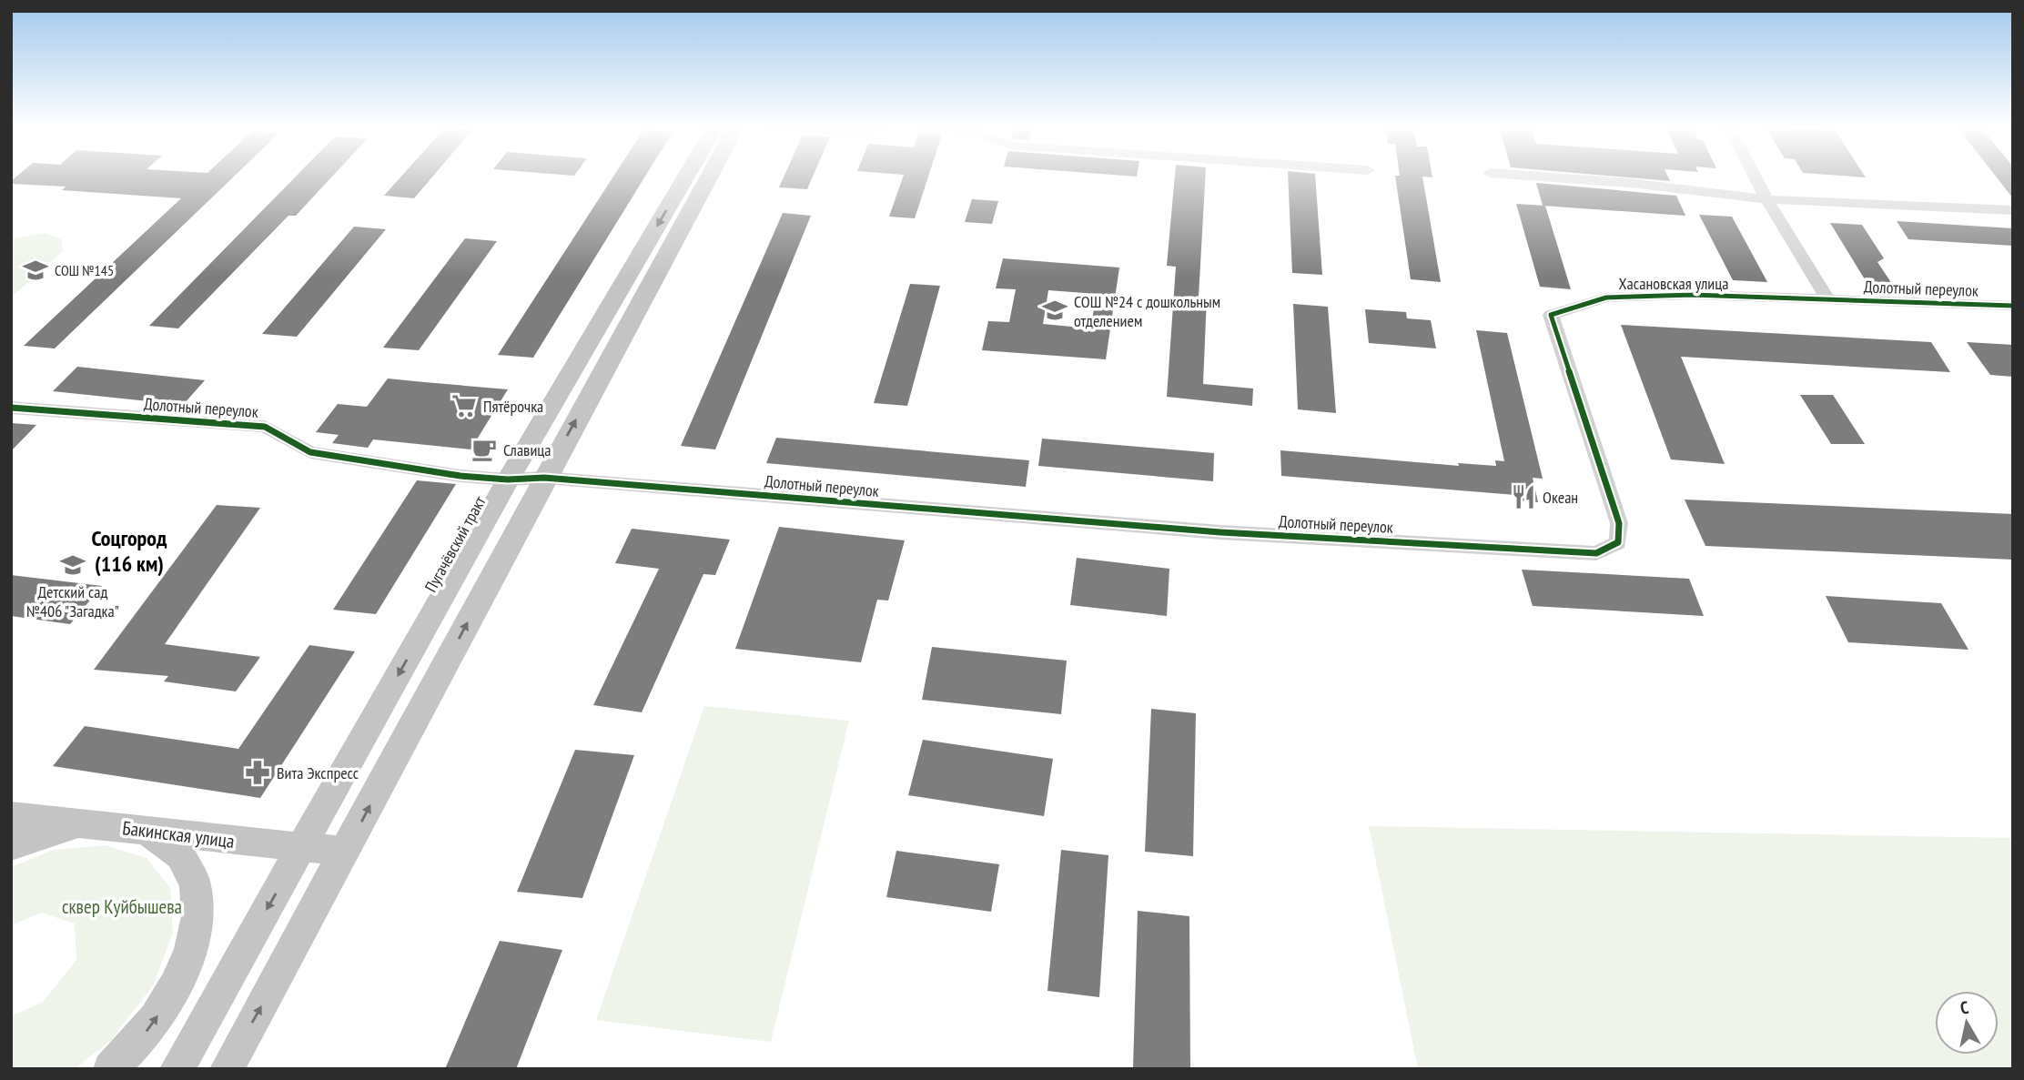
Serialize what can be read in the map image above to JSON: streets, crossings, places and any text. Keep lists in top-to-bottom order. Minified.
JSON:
{"streets":{"main road":["Пугачёвский тракт","Бакинская улица"],"street":["Хасановская улица","Долотный переулок"]},"crossings":[["Хасановская улица","Долотный переулок"],["Долотный переулок","Пугачёвский тракт"],["Пугачёвский тракт","Бакинская улица"]],"districts":["Соцгород (116 км)"],"parks":["сквер Куйбышева"],"places":{"school or university":["СОШ №145","СОШ №24 с дошкольным отделением","Детский сад №406 \"Загадка\""],"supermarket":["Пятёрочка"],"cafe":["Славица"],"restaurant":["Океан"],"pharmacy":["Вита Экспресс"]},"north":"top"}
